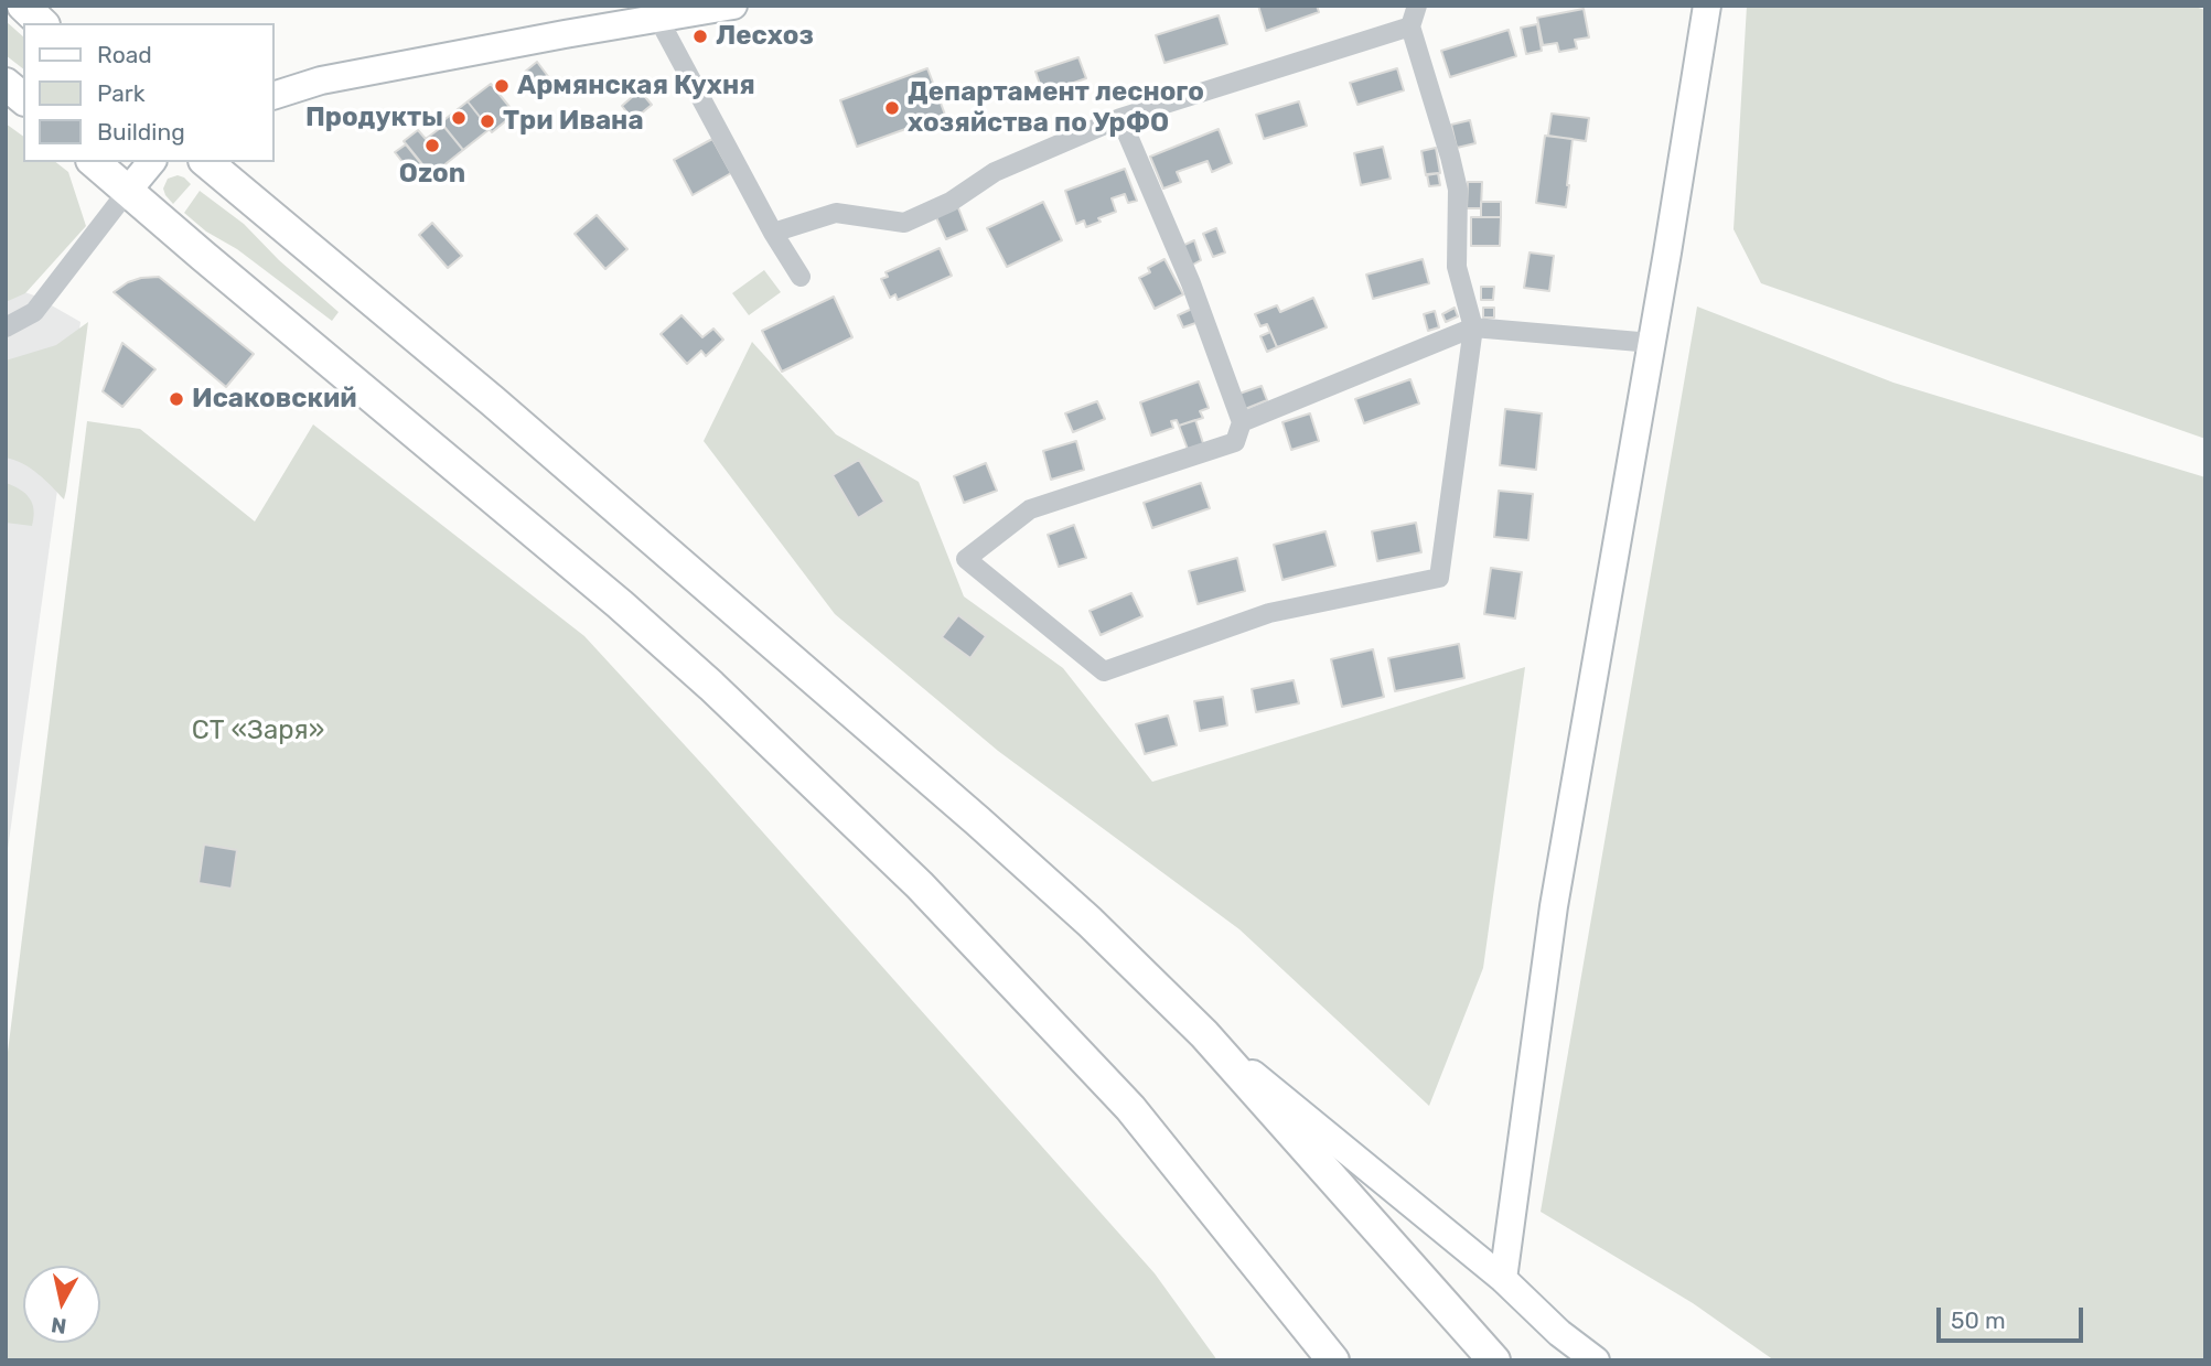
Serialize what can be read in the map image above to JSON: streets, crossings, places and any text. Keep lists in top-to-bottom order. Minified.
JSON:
{"parks":["СТ «Заря»"],"places":["Лесхоз","Армянская Кухня","Департамент лесного хозяйства по УрФО","Продукты","Три Ивана","Ozon","Исаковский"],"legend":["Road","Park","Building"],"scale_bar":"50 m","north":"bottom"}
